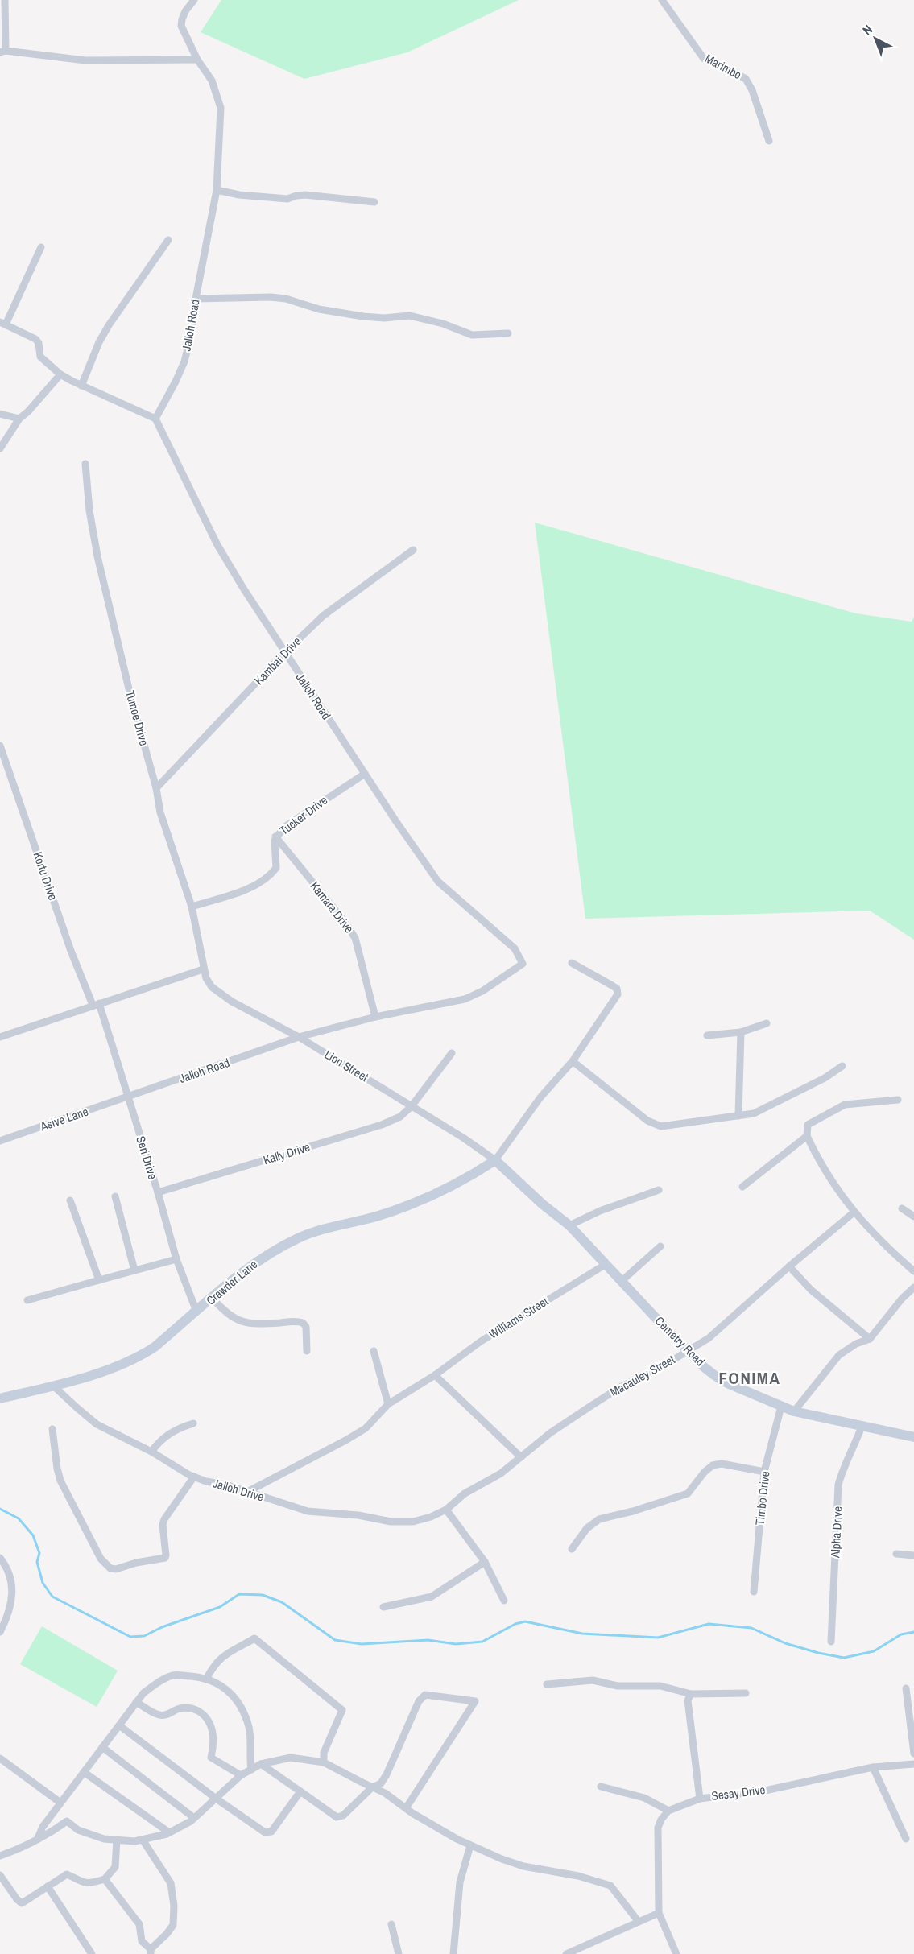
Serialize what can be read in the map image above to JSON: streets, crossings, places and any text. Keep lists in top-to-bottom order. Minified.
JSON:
{"streets":{"street":["Marimbo","Jalloh Road","Kambai Drive","Tumoe Drive","Tucker Drive","Kortu Drive","Kamara Drive","Lion Street","Asive Lane","Kally Drive","Seri Drive","Crawder Lane","Williams Street","Cemetry Road","Macauley Street","Jalloh Drive","Timbo Drive","Alpha Drive","Sesay Drive"]},"crossings":[["Jalloh Road","Kambai Drive"],["Jalloh Road","Tucker Drive"],["Jalloh Road","Kamara Drive"],["Jalloh Road","Lion Street"],["Jalloh Road","Asive Lane"],["Jalloh Road","Seri Drive"],["Kambai Drive","Tumoe Drive"],["Tumoe Drive","Tucker Drive"],["Tumoe Drive","Lion Street"],["Tucker Drive","Kamara Drive"],["Kortu Drive","Seri Drive"],["Lion Street","Kally Drive"],["Lion Street","Crawder Lane"],["Lion Street","Cemetry Road"],["Asive Lane","Seri Drive"],["Kally Drive","Seri Drive"],["Seri Drive","Crawder Lane"],["Crawder Lane","Cemetry Road"],["Crawder Lane","Jalloh Drive"],["Williams Street","Cemetry Road"],["Williams Street","Jalloh Drive"],["Cemetry Road","Macauley Street"],["Cemetry Road","Timbo Drive"],["Cemetry Road","Alpha Drive"],["Macauley Street","Jalloh Drive"]],"districts":["FONIMA"],"north":"top left"}
